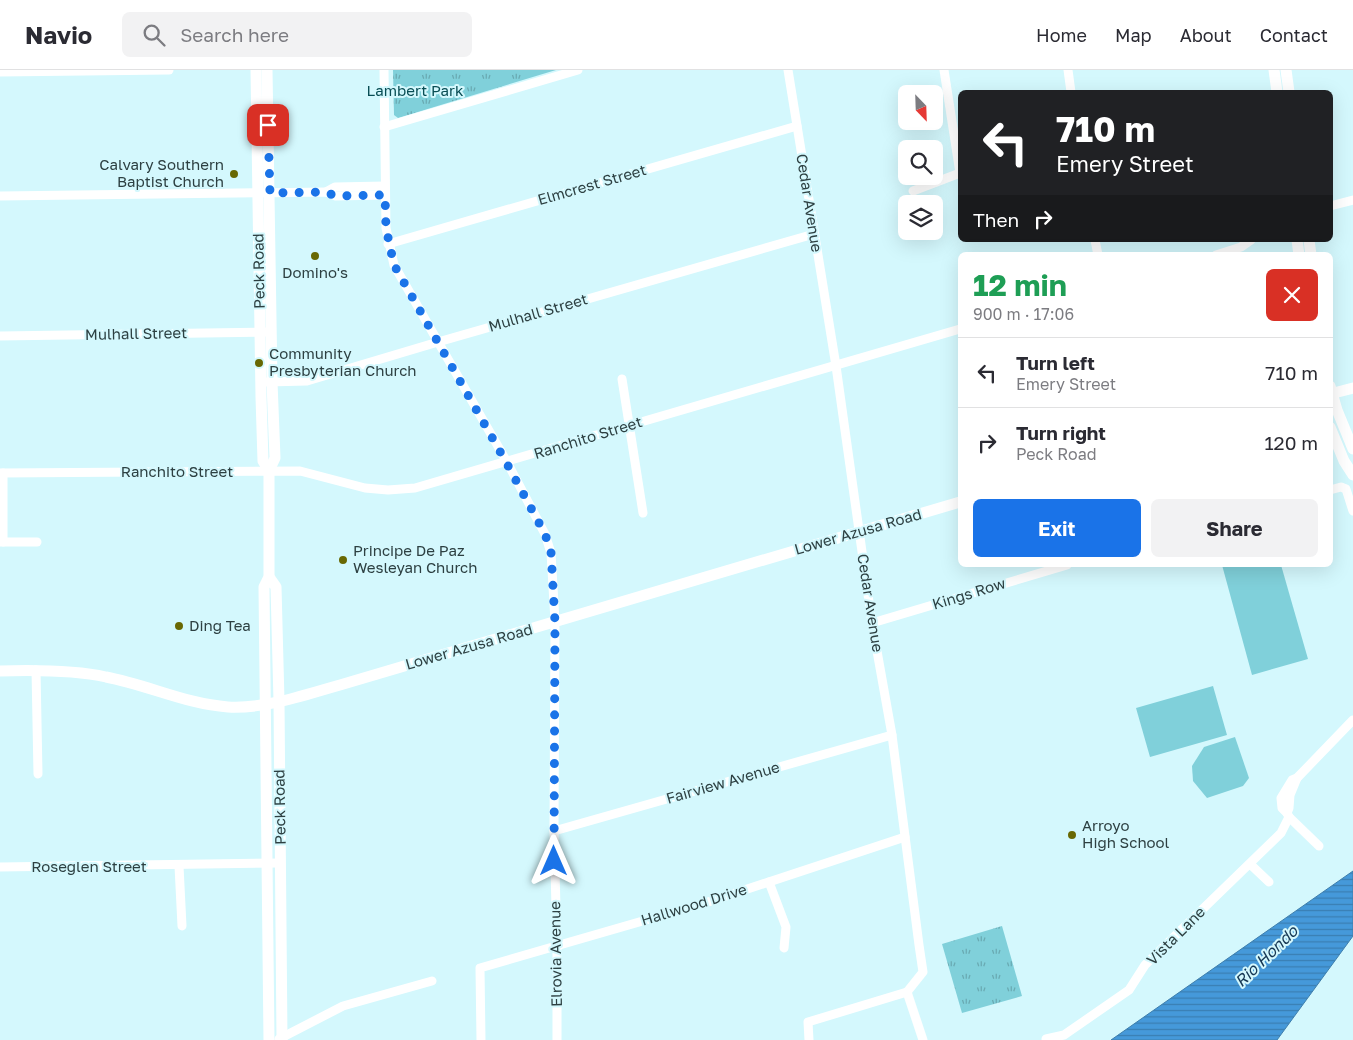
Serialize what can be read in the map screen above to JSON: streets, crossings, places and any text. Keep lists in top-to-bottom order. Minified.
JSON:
{"streets":{"main road":["Peck Road","Lower Azusa Road"],"street":["Elmcrest Street","Cedar Avenue","Mulhall Street","Ranchito Street","Kings Row","Fairview Avenue","Roseglen Street","Hallwood Drive","Vista Lane","Elrovia Avenue"]},"crossings":[["Elmcrest Street","Cedar Avenue"],["Elmcrest Street","Elrovia Avenue"],["Cedar Avenue","Mulhall Street"],["Cedar Avenue","Ranchito Street"],["Cedar Avenue","Lower Azusa Road"],["Cedar Avenue","Kings Row"],["Cedar Avenue","Fairview Avenue"],["Cedar Avenue","Hallwood Drive"],["Peck Road","Mulhall Street"],["Peck Road","Ranchito Street"],["Peck Road","Lower Azusa Road"],["Peck Road","Roseglen Street"],["Mulhall Street","Elrovia Avenue"],["Ranchito Street","Elrovia Avenue"],["Lower Azusa Road","Elrovia Avenue"],["Fairview Avenue","Elrovia Avenue"],["Hallwood Drive","Elrovia Avenue"]],"water":["Rio Hondo"],"parks":["Lambert Park"],"places":["Calvary Southern Baptist Church","Domino's","Community Presbyterian Church","Principe De Paz Wesleyan Church","Ding Tea","Arroyo High School"],"north":"bottom right","page":{"header":"Navio","search":"Search here","nav":["Home","Map","About","Contact"],"turn":["710 m","Emery Street"],"then":"Then","heading":["12 min","900 m · 17:06"],"list":[{"name":"Turn left","note":"Emery Street","value":"710 m"},{"name":"Turn right","note":"Peck Road","value":"120 m"}],"buttons":["Exit","Share"]}}
